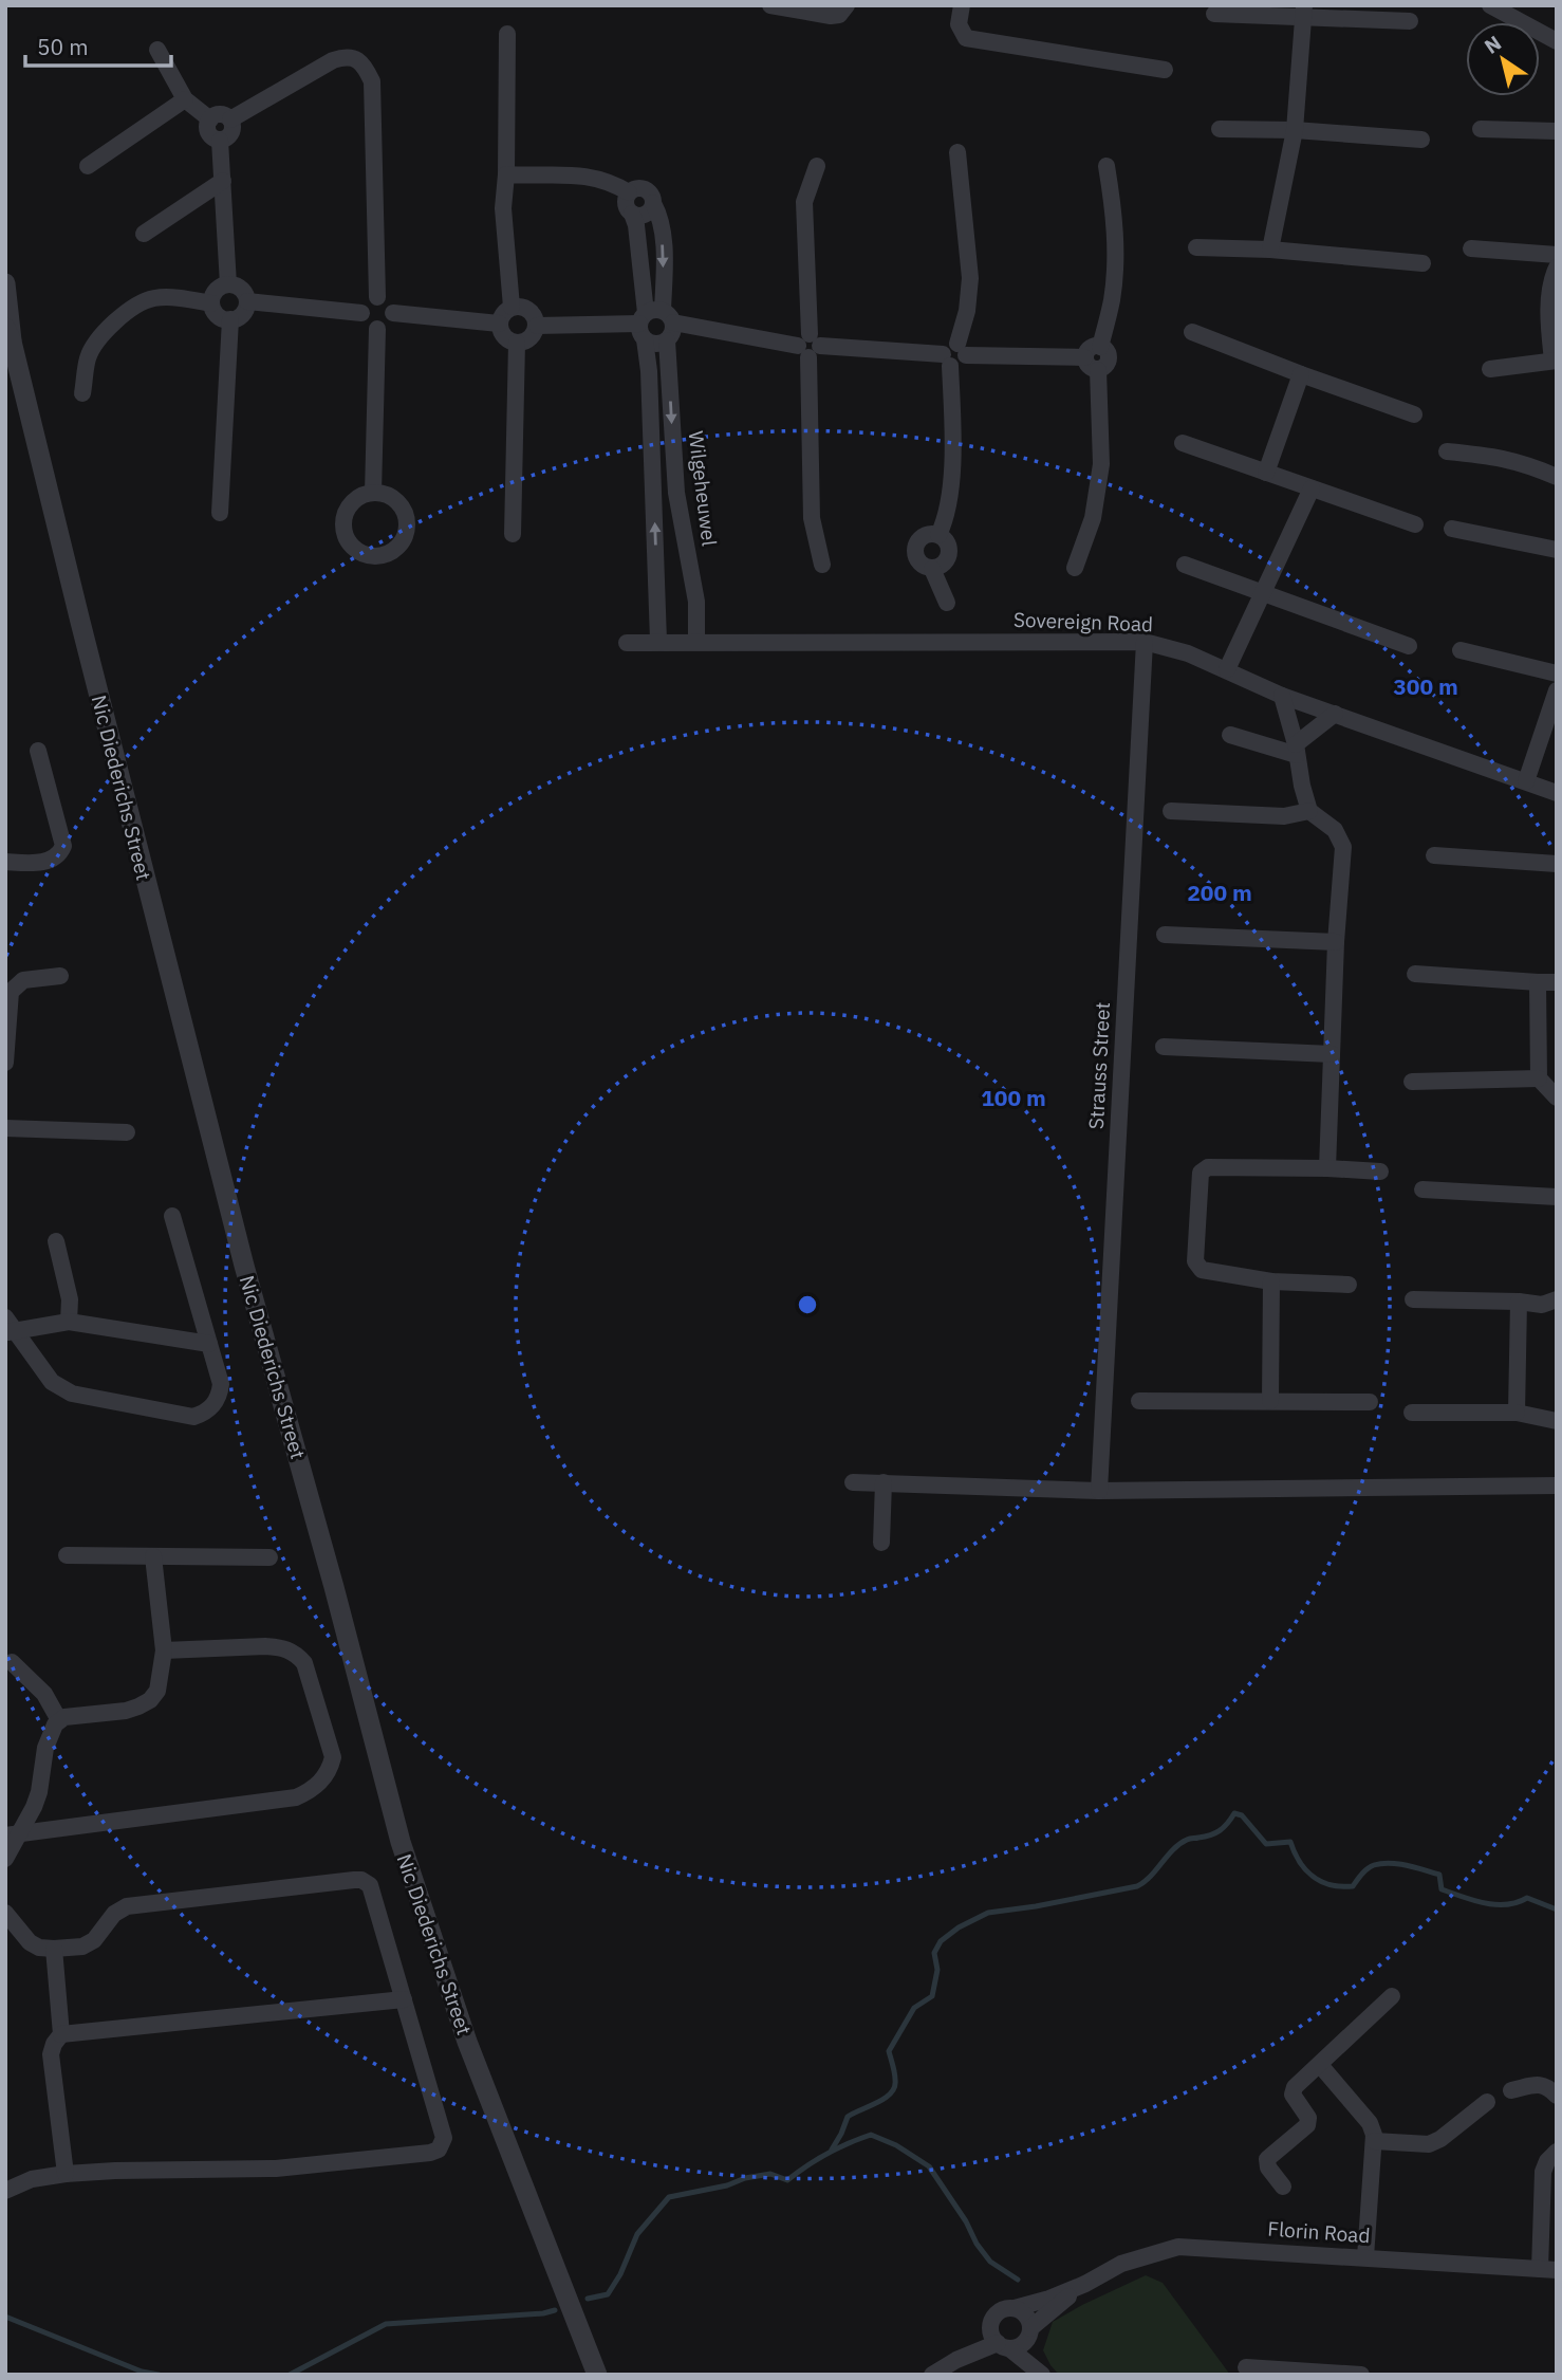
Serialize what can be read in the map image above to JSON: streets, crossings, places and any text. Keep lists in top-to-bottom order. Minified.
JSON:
{"streets":{"street":["Wilgeheuwel","Sovereign Road","Nic Diederichs Street","Strauss Street","Florin Road"]},"crossings":[["Wilgeheuwel","Sovereign Road"],["Sovereign Road","Strauss Street"]],"scale_bar":"50 m","north":"top left","rings":["300 m","200 m","100 m"]}
